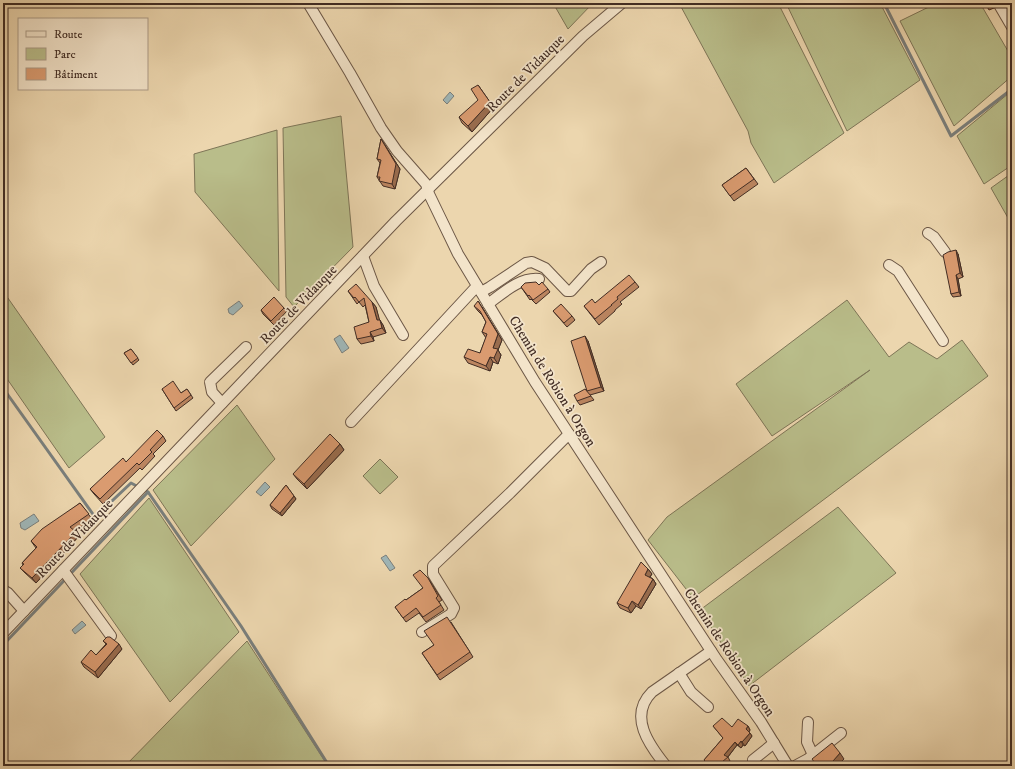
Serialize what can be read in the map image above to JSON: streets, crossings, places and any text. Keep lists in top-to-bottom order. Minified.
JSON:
{"streets":{"street":["Route de Vidauque","Chemin de Robion à Orgon"]},"crossings":[["Route de Vidauque","Chemin de Robion à Orgon"]],"legend":["Route","Parc","Bâtiment"]}
